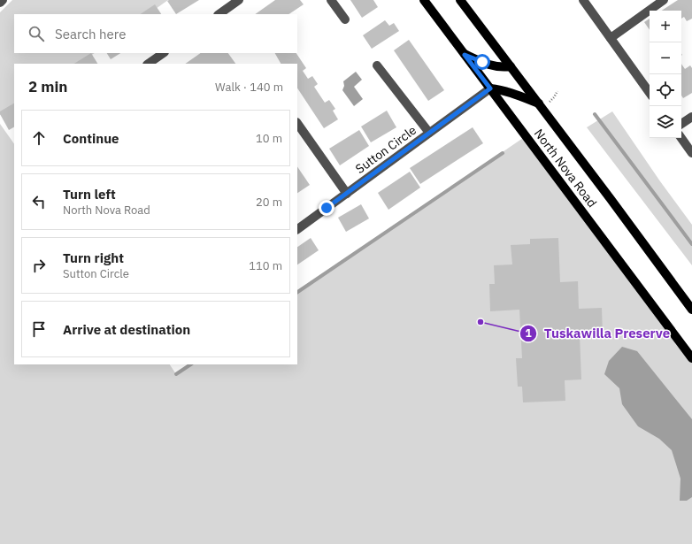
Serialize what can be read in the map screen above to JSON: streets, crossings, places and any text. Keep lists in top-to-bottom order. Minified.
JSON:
{"streets":{"main road":["North Nova Road"],"street":["Sutton Circle"]},"crossings":[["Sutton Circle","North Nova Road"]],"places":["Tuskawilla Preserve"],"page":{"map_buttons":["+","−"],"search":"Search here","heading":["2 min","Walk · 140 m"],"list":[["Continue","10 m"],["Turn left","North Nova Road","20 m"],["Turn right","Sutton Circle","110 m"],"Arrive at destination"]}}
